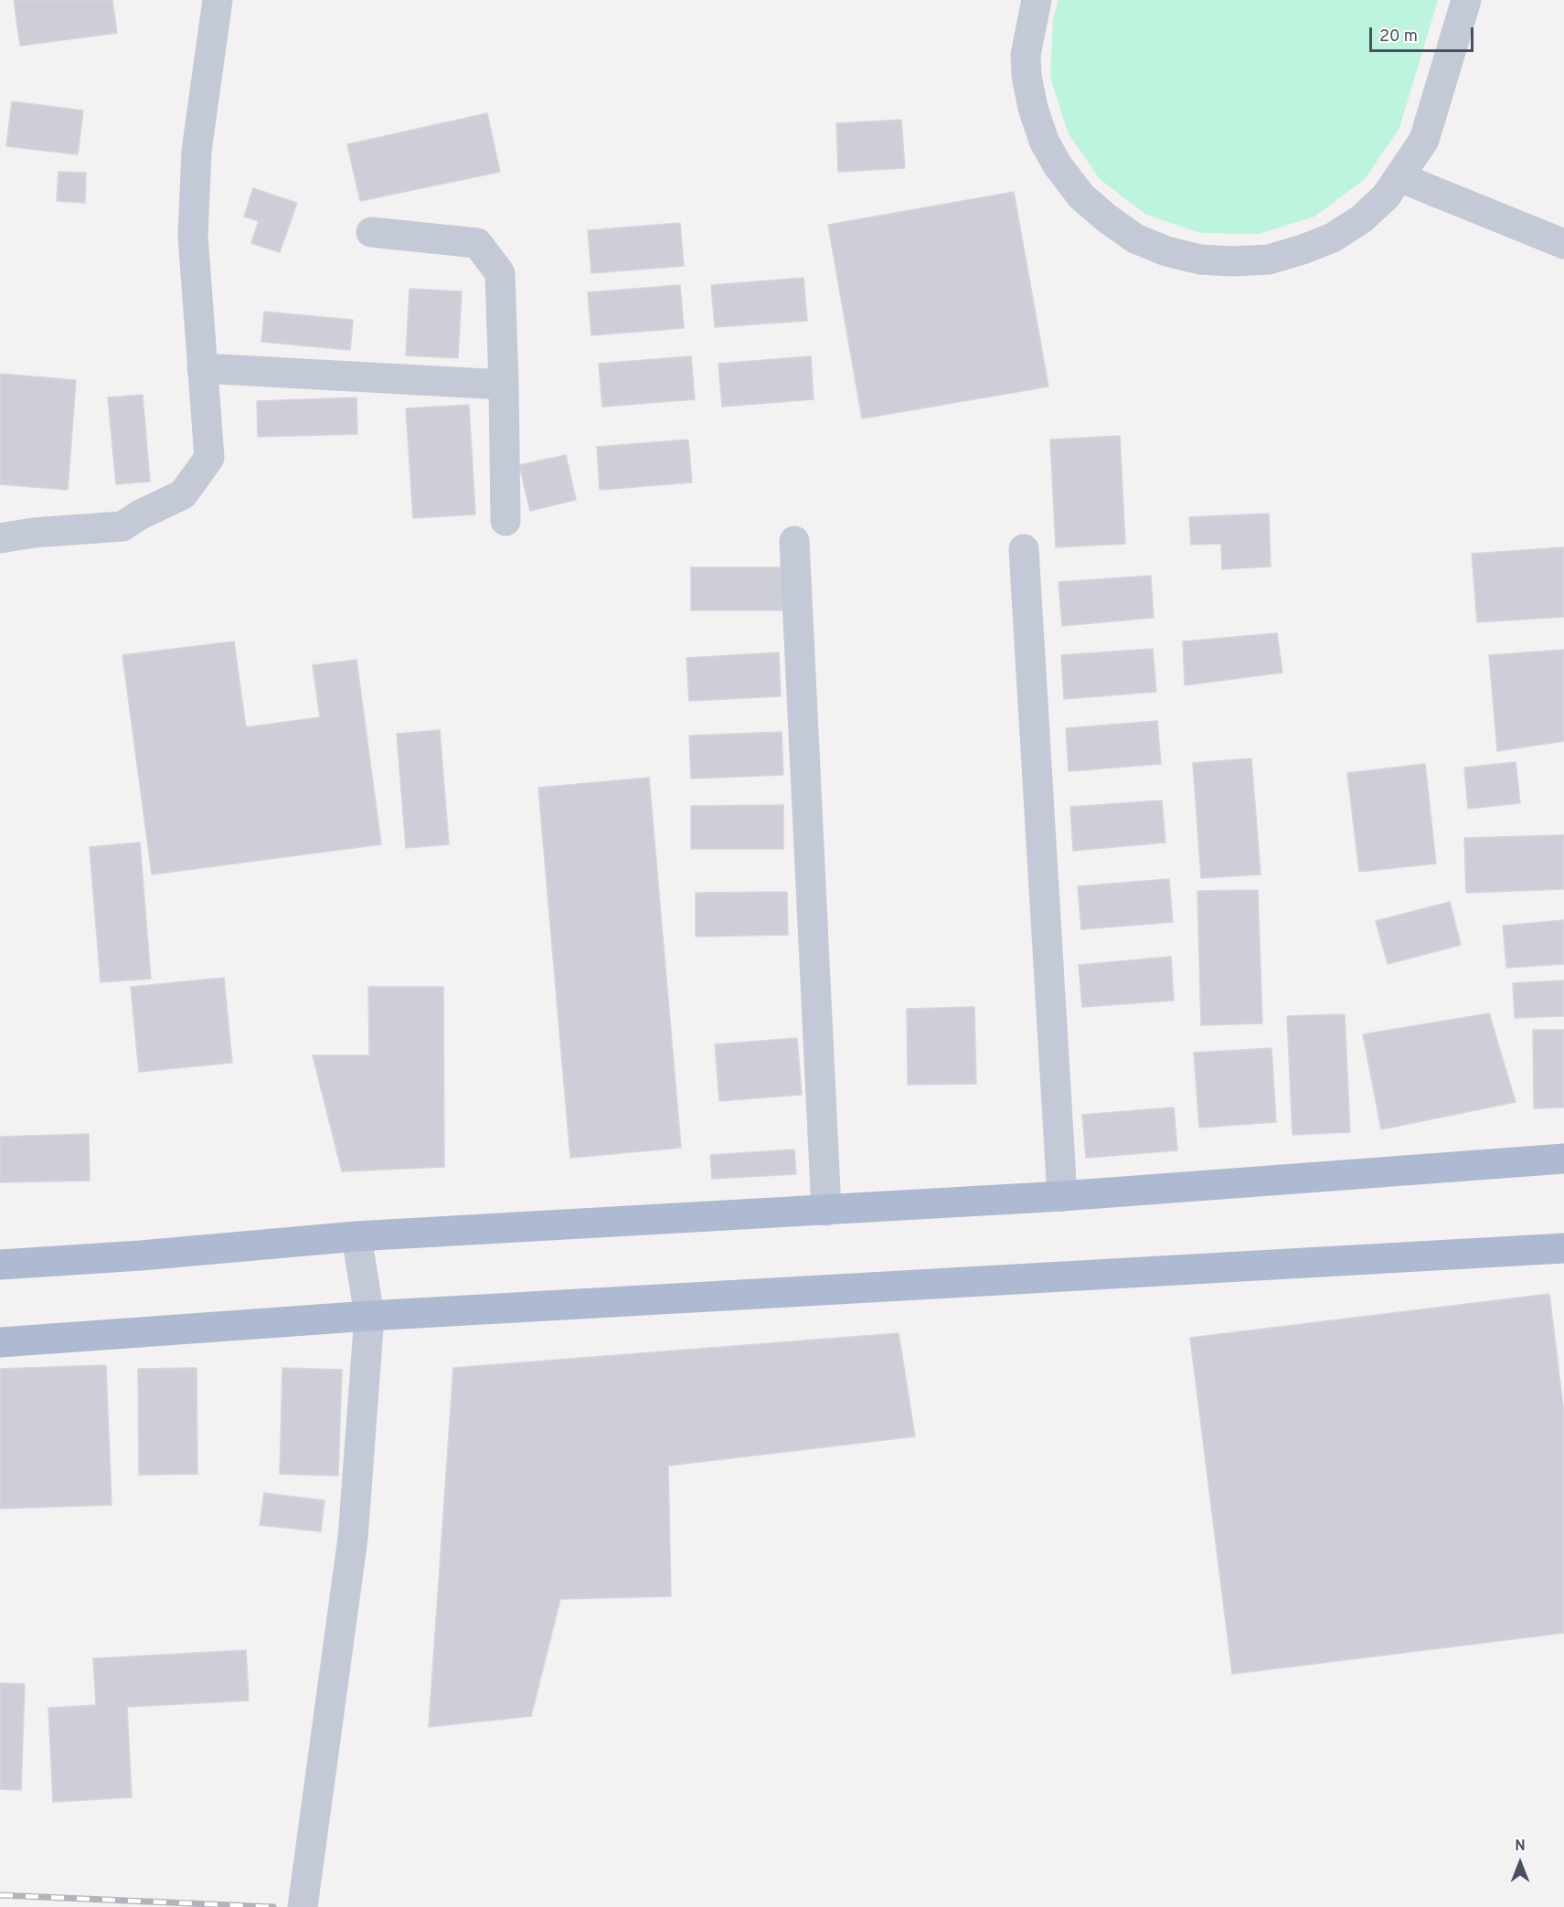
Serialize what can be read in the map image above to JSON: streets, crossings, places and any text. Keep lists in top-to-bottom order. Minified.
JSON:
{"scale_bar":"20 m","north":"top"}
